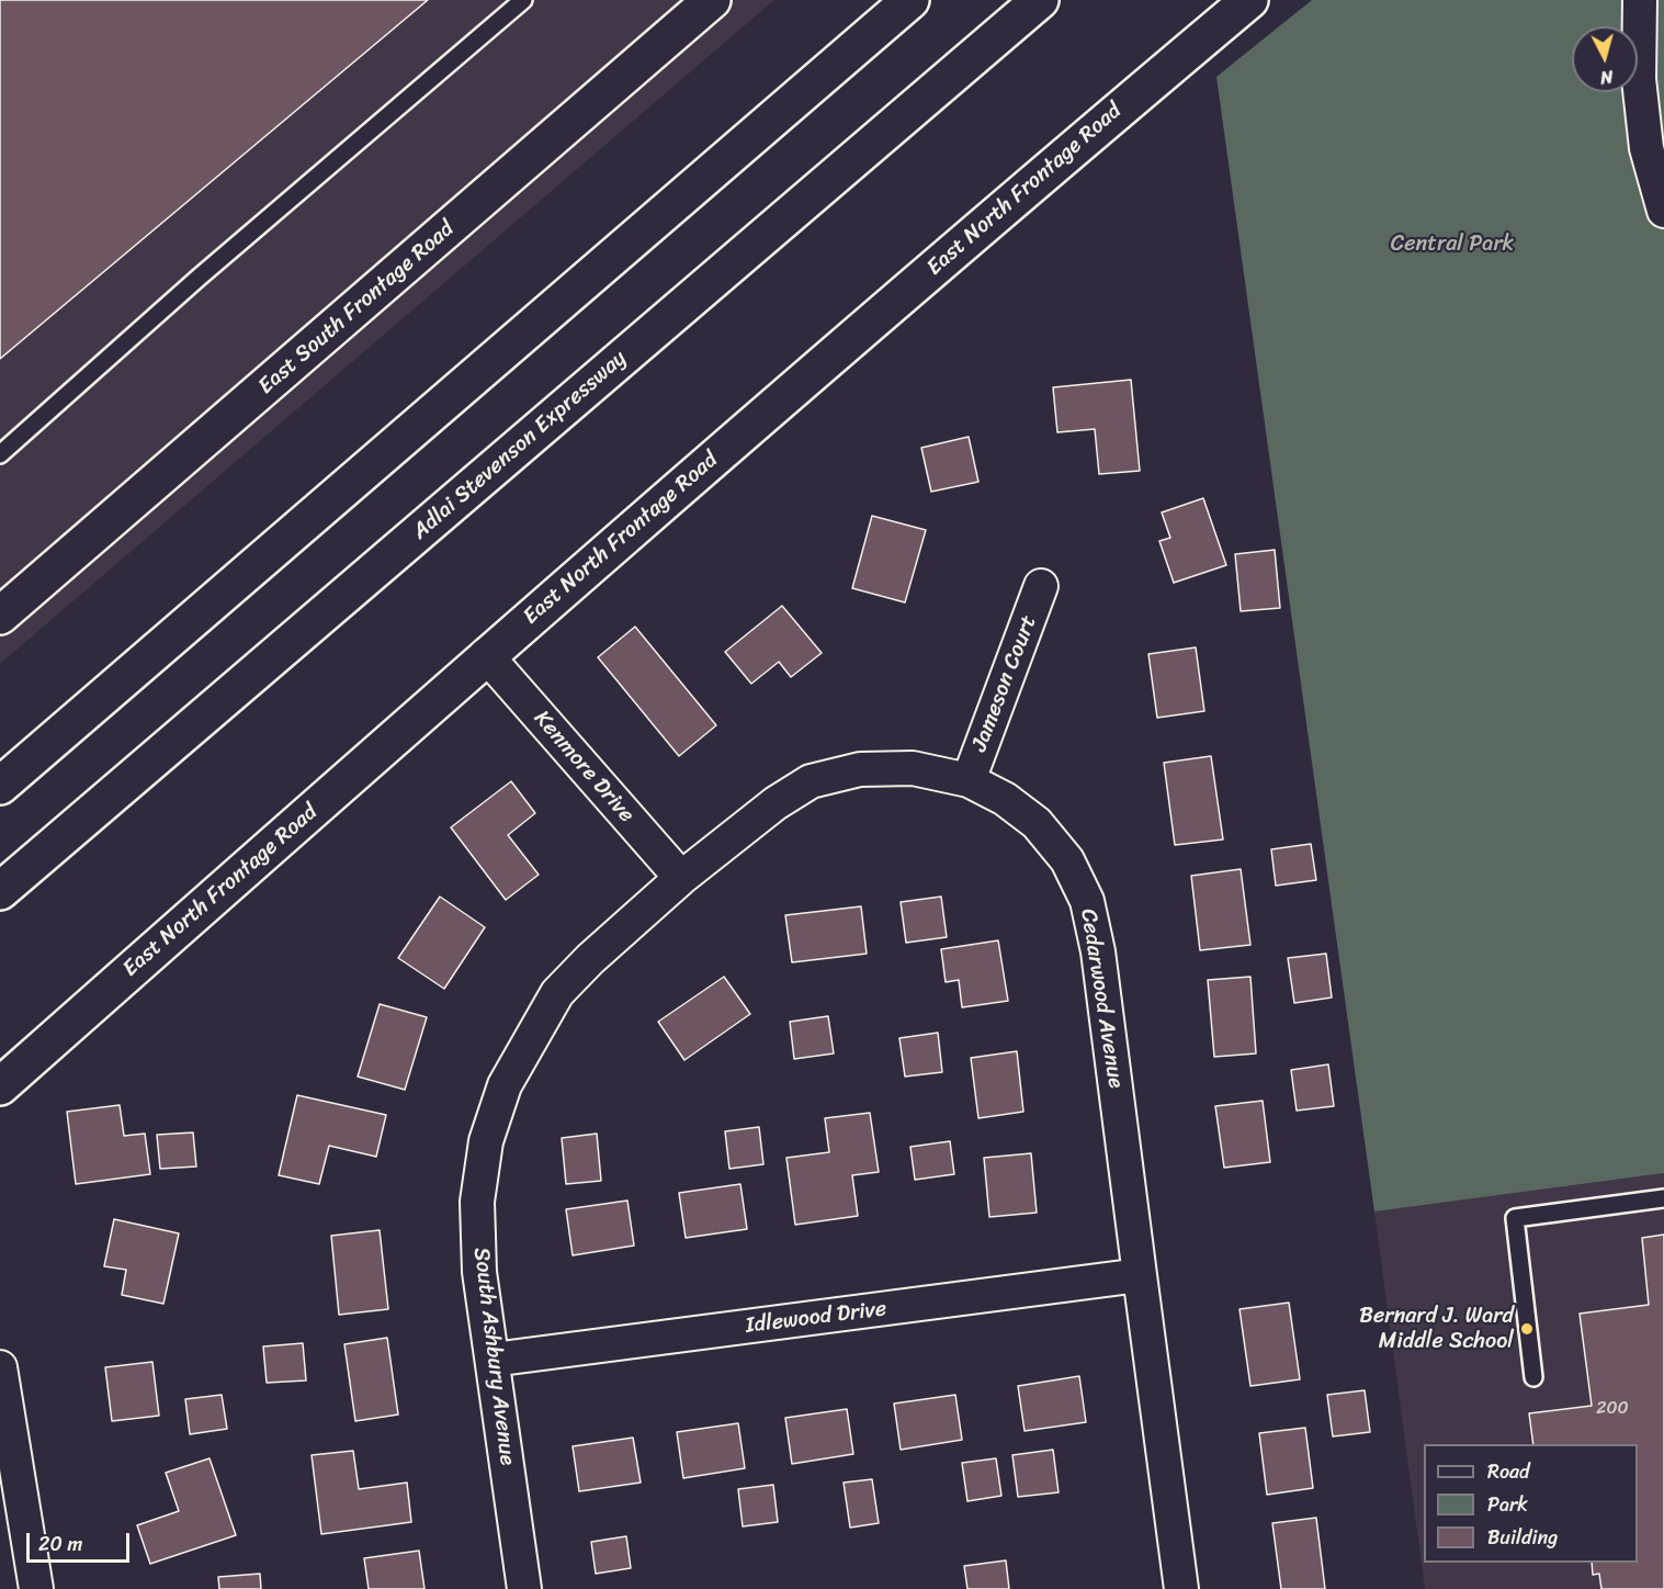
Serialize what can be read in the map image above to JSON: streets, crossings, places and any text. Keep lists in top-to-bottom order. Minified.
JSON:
{"streets":{"main road":["East North Frontage Road","East South Frontage Road","Adlai Stevenson Expressway"],"street":["Jameson Court","Kenmore Drive","Cedarwood Avenue","Idlewood Drive","South Ashbury Avenue"]},"crossings":[["East North Frontage Road","Kenmore Drive"],["Jameson Court","Cedarwood Avenue"],["Kenmore Drive","Cedarwood Avenue"],["Kenmore Drive","South Ashbury Avenue"],["Cedarwood Avenue","Idlewood Drive"],["Cedarwood Avenue","South Ashbury Avenue"],["Idlewood Drive","South Ashbury Avenue"]],"parks":["Central Park"],"places":["Bernard J. Ward Middle School"],"house_numbers":["200"],"legend":["Road","Park","Building"],"scale_bar":"20 m","north":"bottom"}
